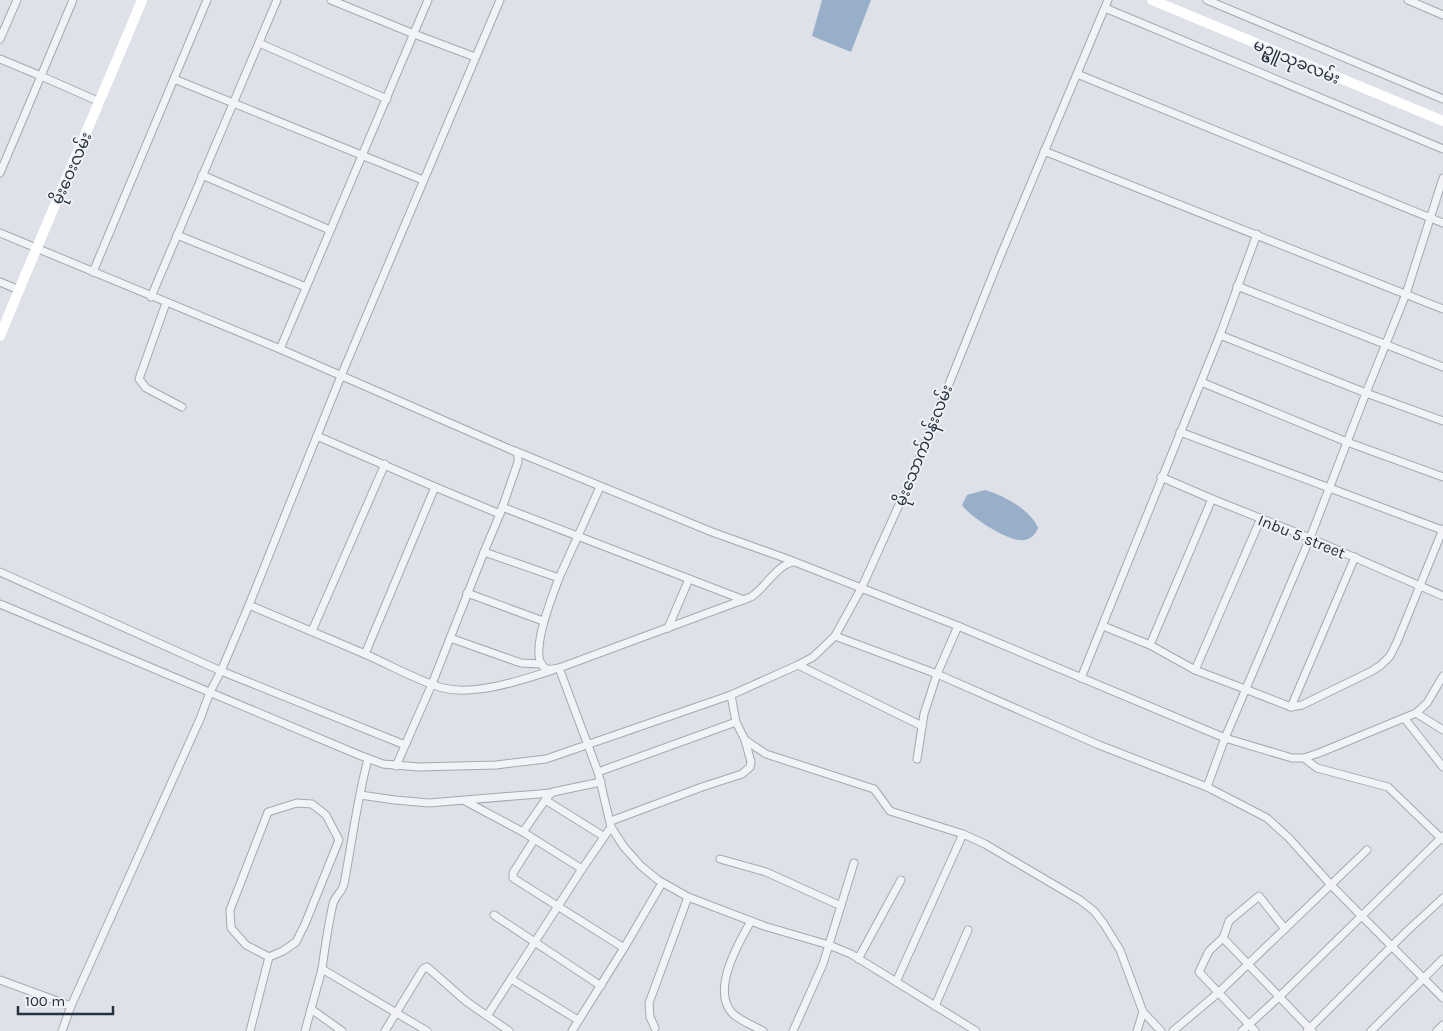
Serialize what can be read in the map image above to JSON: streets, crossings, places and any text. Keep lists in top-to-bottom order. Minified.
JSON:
{"streets":{"street":["မဥ္ဇူသုခလမ်း","မိုးဝေးလမ်း","မိုးသောက်ပန်းလမ်း","Inbu 5 street"]},"scale_bar":"100 m"}
